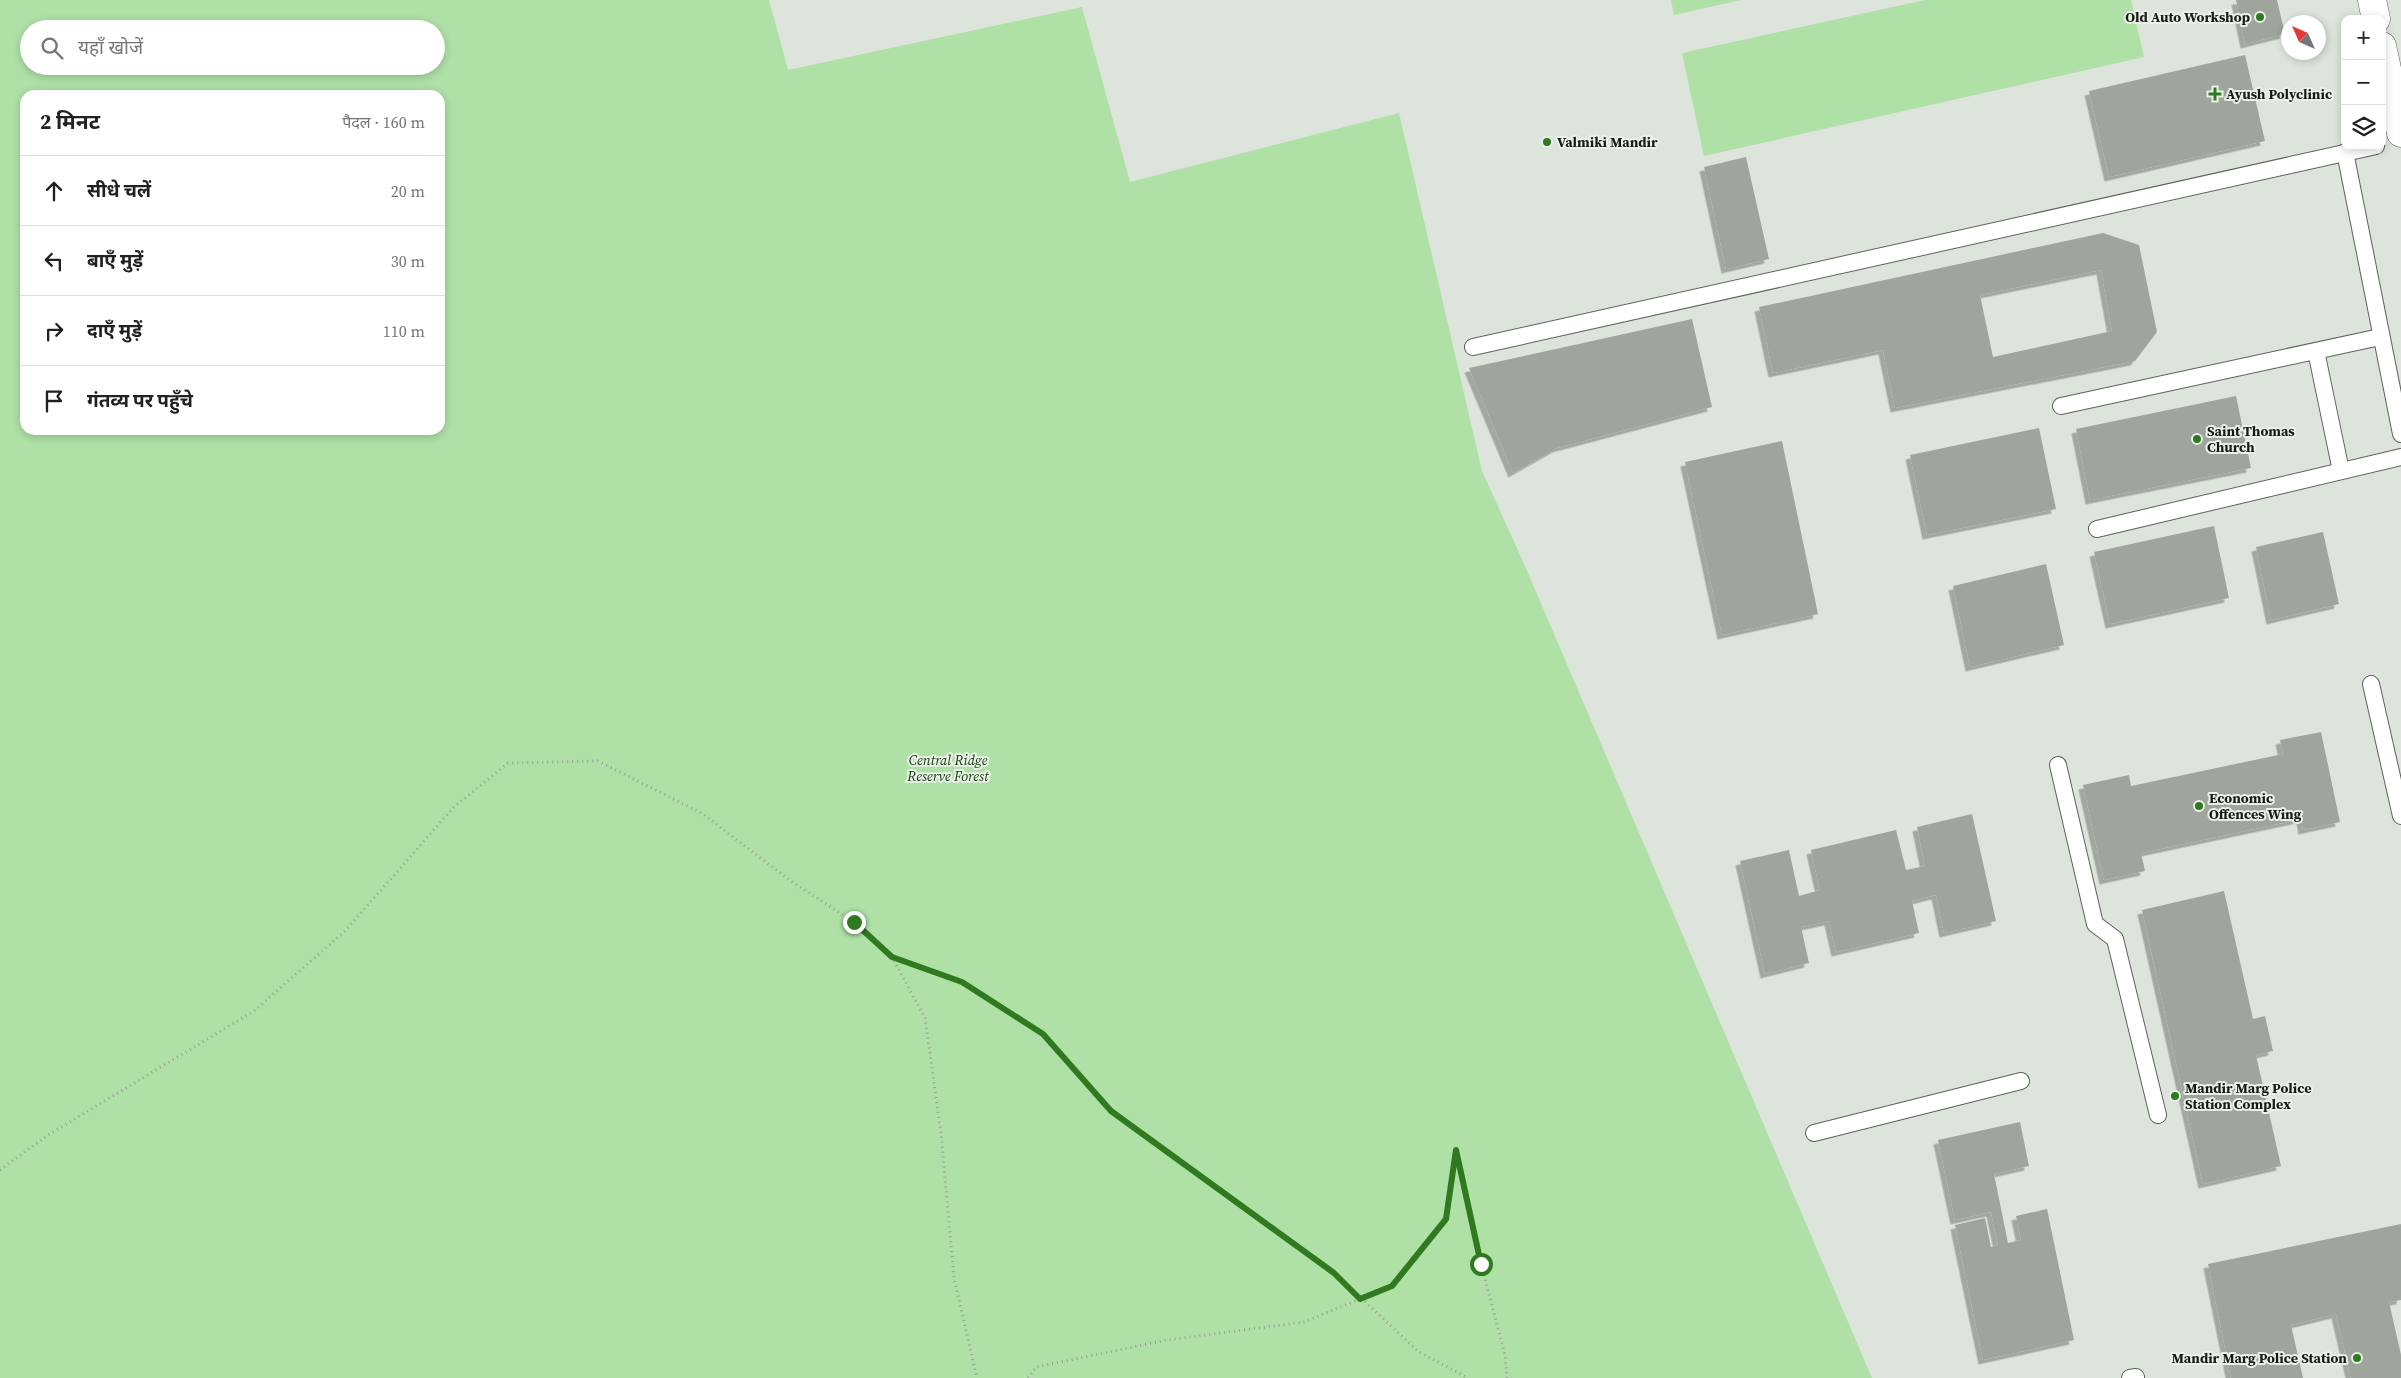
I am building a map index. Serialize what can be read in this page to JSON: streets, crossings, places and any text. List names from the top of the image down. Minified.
{"parks":["Central Ridge Reserve Forest"],"places":{"other":["Old Auto Workshop","Valmiki Mandir","Saint Thomas Church","Economic Offences Wing","Mandir Marg Police Station Complex","Mandir Marg Police Station"],"health":["Ayush Polyclinic"]},"north":"top left","page":{"map_buttons":["+","−"],"search":"यहाँ खोजें","heading":["2 मिनट","पैदल · 160 m"],"list":[["सीधे चलें","20 m"],["बाएँ मुड़ें","30 m"],["दाएँ मुड़ें","110 m"],"गंतव्य पर पहुँचे"]}}
